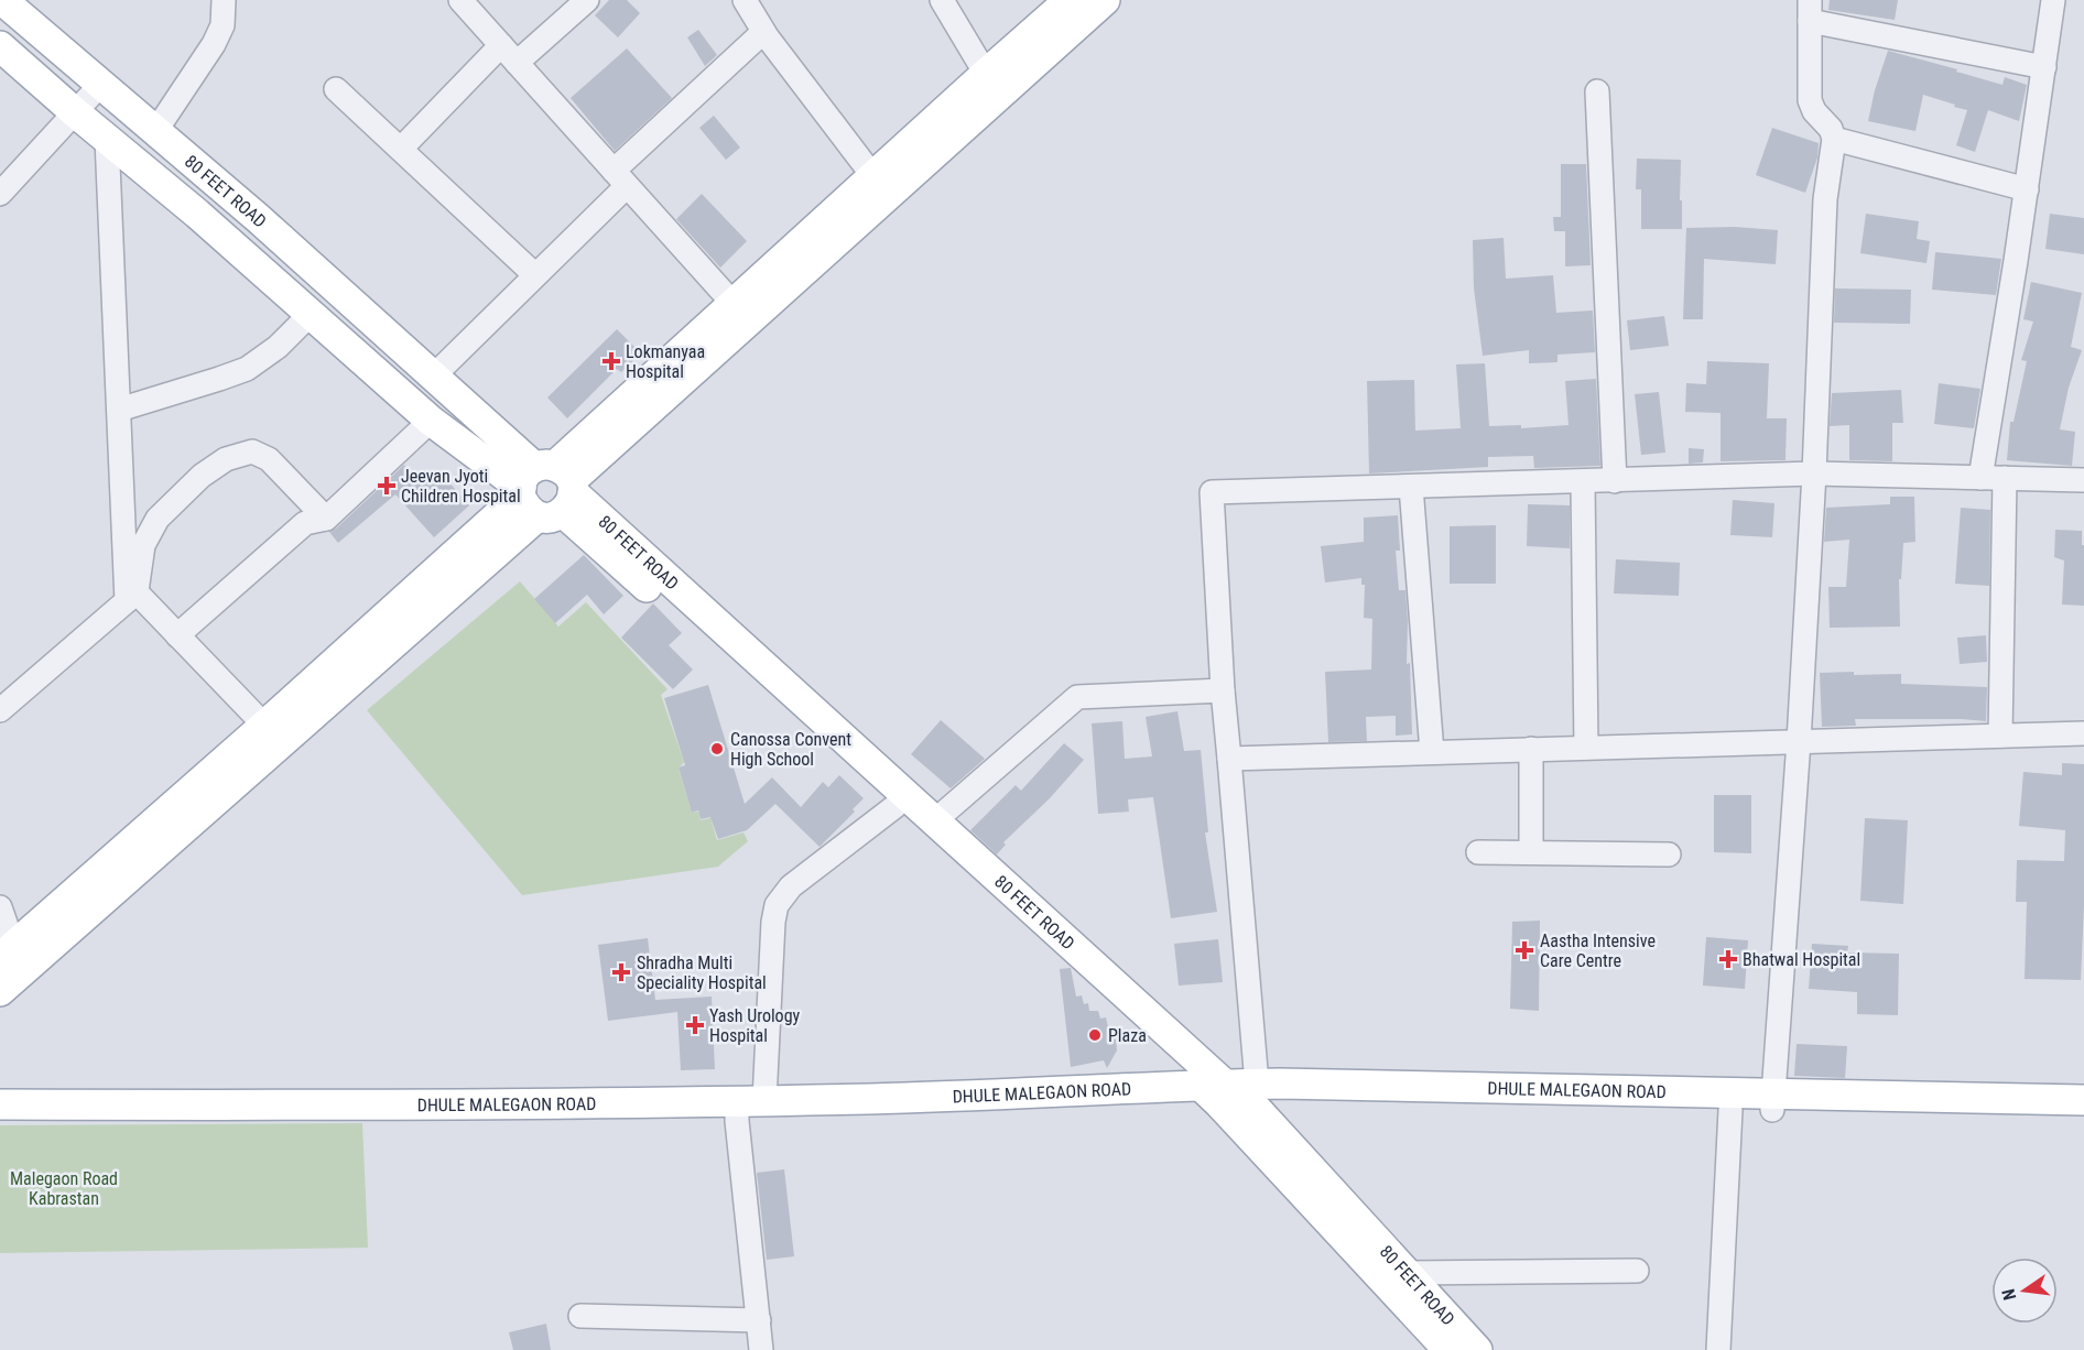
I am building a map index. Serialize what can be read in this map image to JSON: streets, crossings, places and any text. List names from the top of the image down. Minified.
{"streets":{"main road":["80 FEET ROAD","DHULE MALEGAON ROAD"]},"crossings":[["80 FEET ROAD","DHULE MALEGAON ROAD"]],"parks":["Malegaon Road Kabrastan"],"places":{"health":["Lokmanyaa Hospital","Jeevan Jyoti Children Hospital","Aastha Intensive Care Centre","Bhatwal Hospital","Shradha Multi Speciality Hospital","Yash Urology Hospital"],"other":["Canossa Convent High School","Plaza"]},"north":"left"}
